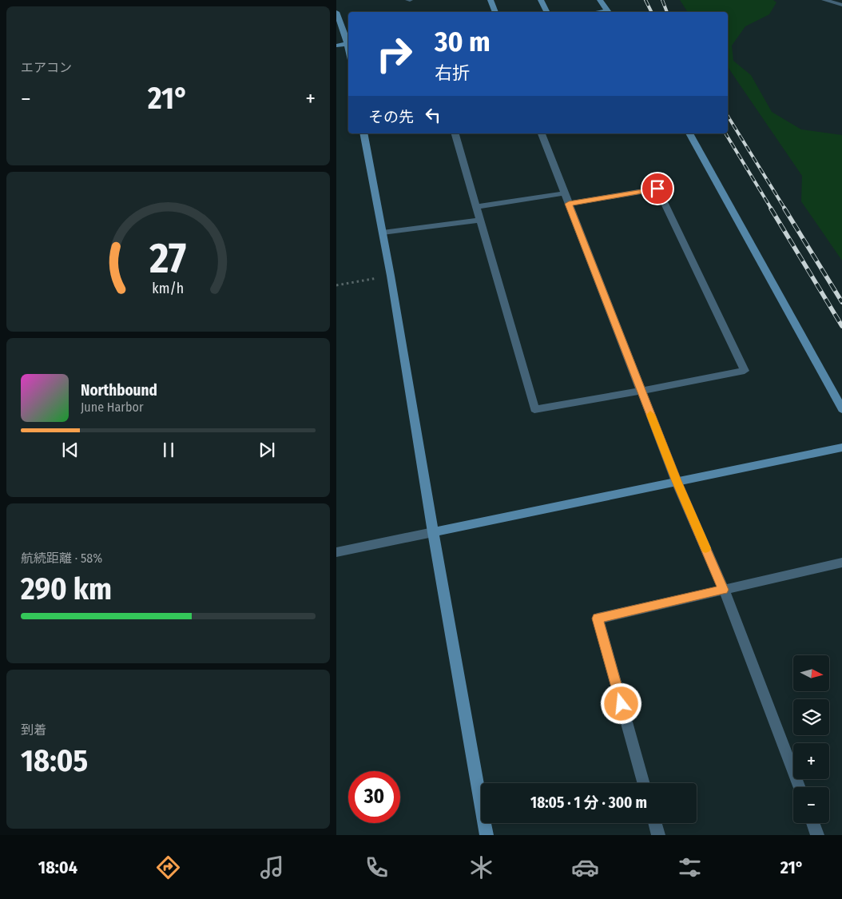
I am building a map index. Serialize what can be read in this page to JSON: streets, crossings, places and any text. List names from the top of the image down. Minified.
{"north":"right","page":{"tile":["エアコン",["航続距離 · 58%","290 km"],["到着","18:05"]],"turn":["30 m","右折"],"heat":["−","21°","+"],"then":"その先","song":["Northbound","June Harbor"],"map_buttons":["+","−"],"limit":"30","trip":"18:05 · 1 分 · 300 m","tabs":["18:04","21°"],"gauge":["27","km/h"]}}
